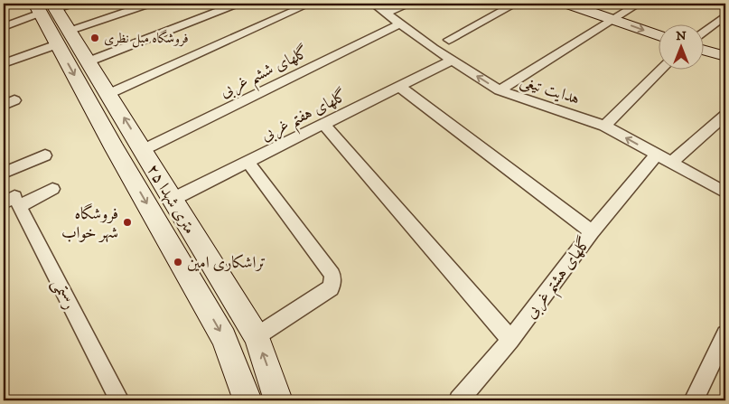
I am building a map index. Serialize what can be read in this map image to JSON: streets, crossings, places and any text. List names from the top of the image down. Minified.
{"streets":{"main road":["۲۵ متری شهدا"],"street":["گلهای ششم غربی","هدایت تیغی","گلهای هفتم غربی","گلهای هشتم غربی","رستمی"]},"crossings":[["گلهای ششم غربی","هدایت تیغی"],["گلهای ششم غربی","۲۵ متری شهدا"],["هدایت تیغی","گلهای هفتم غربی"],["هدایت تیغی","گلهای هشتم غربی"],["گلهای هفتم غربی","۲۵ متری شهدا"]],"places":["فروشگاه مبل نظری","فروشگاه شهر خواب","تراشکاری امین"],"north":"top"}
